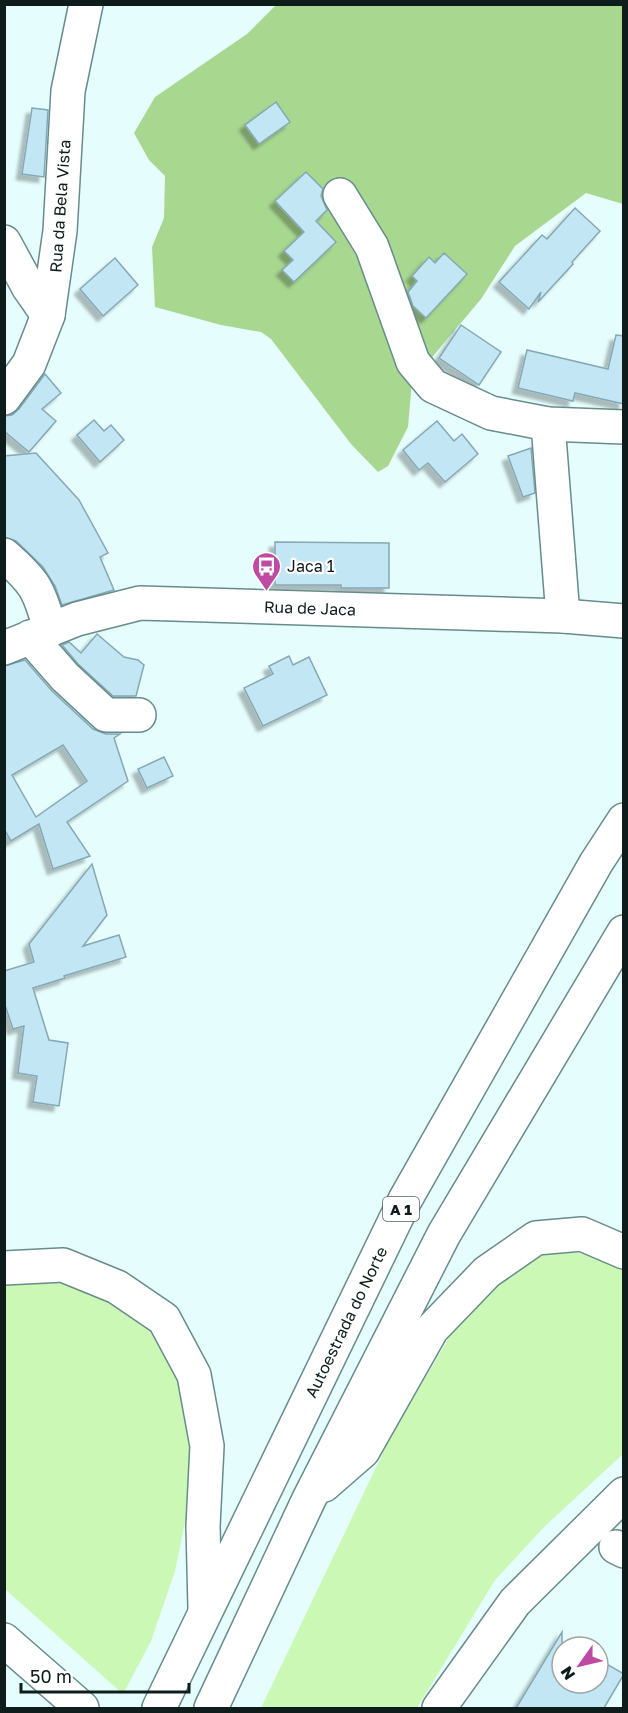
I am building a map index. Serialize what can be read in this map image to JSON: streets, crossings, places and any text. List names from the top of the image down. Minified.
{"streets":{"main road":["Rua da Bela Vista","Rua de Jaca","A 1","Autoestrada do Norte"]},"places":{"bus stop":["Jaca 1"]},"scale_bar":"50 m","north":"bottom left"}
